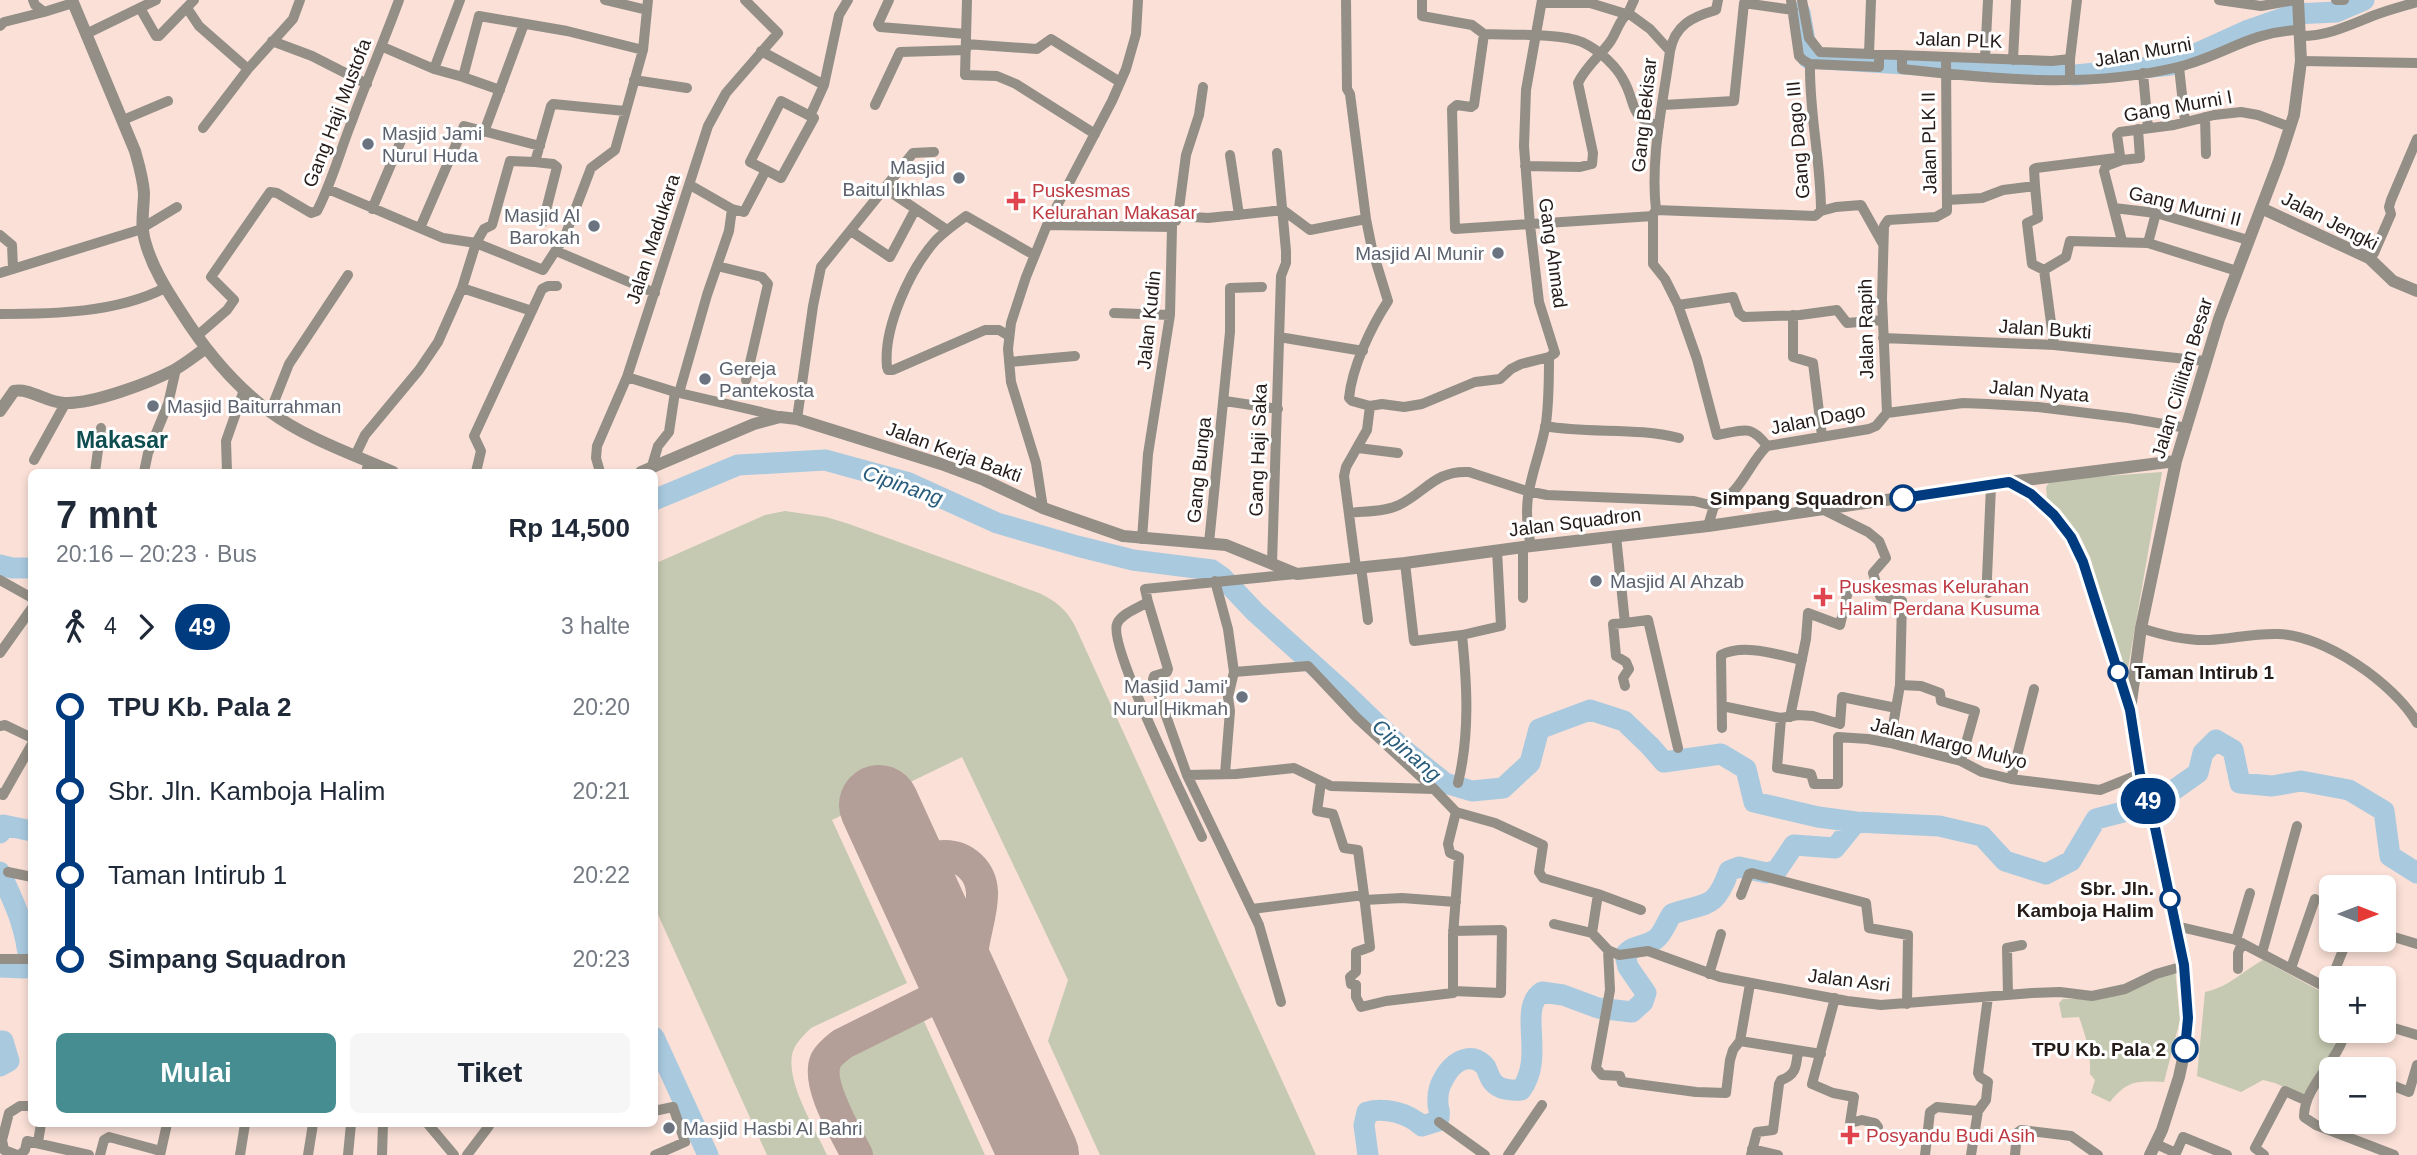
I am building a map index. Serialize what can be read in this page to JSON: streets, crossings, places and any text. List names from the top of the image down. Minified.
{"streets":{"street":["Jalan PLK","Jalan Murni","Gang Murni I","Gang Haji Mustofa","Gang Bekisar","Gang Dago III","Jalan PLK II","Gang Murni II","Jalan Jengki","Jalan Madukara","Gang Ahmad","Jalan Kudin","Jalan Rapih","Jalan Bukti","Jalan Cililitan Besar","Jalan Nyata","Jalan Dago","Gang Haji Saka","Jalan Kerja Bakti","Gang Bunga","Jalan Squadron","Jalan Margo Mulyo","Jalan Asri"]},"crossings":[["Jalan PLK","Jalan Murni"],["Jalan PLK","Gang Dago III"],["Jalan PLK","Jalan PLK II"],["Jalan Murni","Jalan Cililitan Besar"],["Gang Murni I","Jalan Cililitan Besar"],["Gang Bekisar","Jalan Dago"],["Gang Dago III","Jalan PLK II"],["Gang Dago III","Jalan Rapih"],["Jalan PLK II","Jalan Rapih"],["Gang Murni II","Jalan Cililitan Besar"],["Jalan Jengki","Jalan Cililitan Besar"],["Gang Ahmad","Jalan Squadron"],["Jalan Kudin","Jalan Kerja Bakti"],["Jalan Rapih","Jalan Bukti"],["Jalan Rapih","Jalan Nyata"],["Jalan Rapih","Jalan Dago"],["Jalan Bukti","Jalan Cililitan Besar"],["Jalan Cililitan Besar","Jalan Nyata"],["Jalan Cililitan Besar","Jalan Squadron"],["Jalan Cililitan Besar","Jalan Margo Mulyo"],["Jalan Cililitan Besar","Jalan Asri"],["Jalan Nyata","Jalan Dago"],["Gang Haji Saka","Jalan Kerja Bakti"],["Jalan Kerja Bakti","Gang Bunga"],["Jalan Kerja Bakti","Jalan Squadron"]],"districts":["Makasar"],"water":["Cipinang"],"places":{"other":["Masjid Jami Nurul Huda","Masjid Baitul Ikhlas","Masjid Al Barokah","Masjid Al Munir","Gereja Pantekosta","Masjid Baiturrahman","Simpang Squadron","Masjid Al Ahzab","Taman Intirub 1","Masjid Jami' Nurul Hikmah","Sbr. Jln. Kamboja Halim","TPU Kb. Pala 2","Masjid Hasbi Al Bahri"],"health":["Puskesmas Kelurahan Makasar","Puskesmas Kelurahan Halim Perdana Kusuma","Posyandu Budi Asih"]},"lines":["bus line 49"],"north":"right","page":{"on_map":"49","heading":["7 mnt","20:16 – 20:23 · Bus","Rp 14,500"],"legs":["4","49","3 halte"],"list":[{"name":"TPU Kb. Pala 2","value":"20:20"},{"name":"Sbr. Jln. Kamboja Halim","value":"20:21"},{"name":"Taman Intirub 1","value":"20:22"},{"name":"Simpang Squadron","value":"20:23"}],"map_buttons":["+","−"],"buttons":["Mulai","Tiket"]}}
